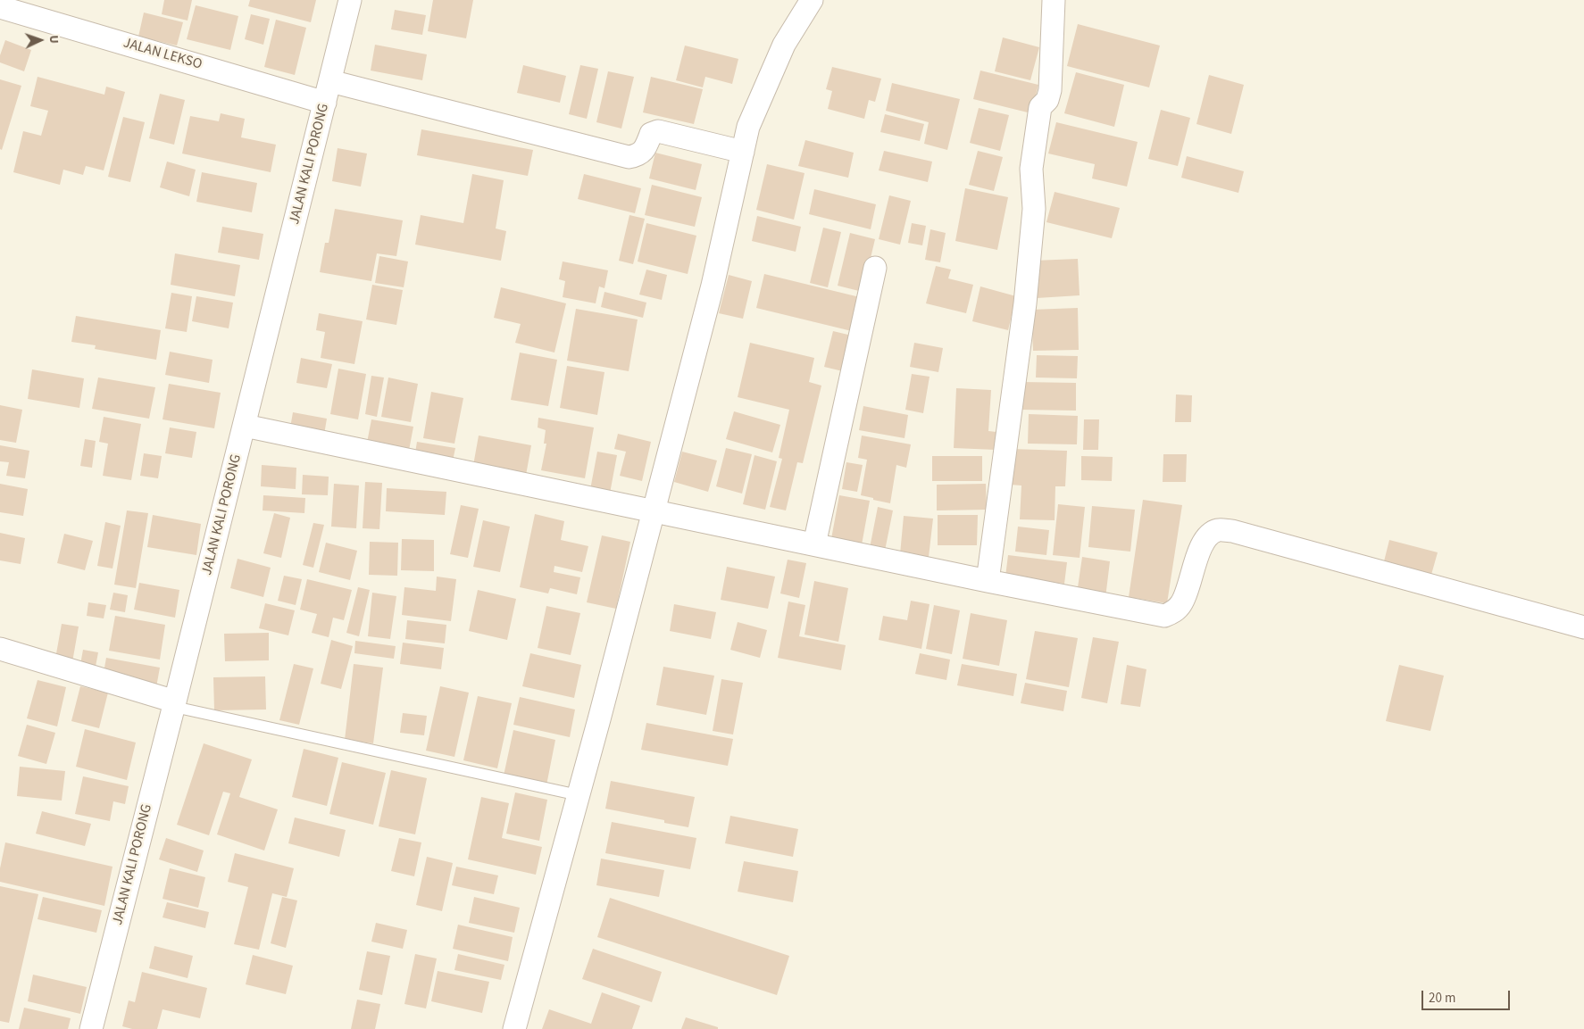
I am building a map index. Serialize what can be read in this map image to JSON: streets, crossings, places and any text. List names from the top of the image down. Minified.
{"streets":{"street":["JALAN LEKSO","JALAN KALI PORONG"]},"crossings":[["JALAN LEKSO","JALAN KALI PORONG"]],"scale_bar":"20 m","north":"right"}
